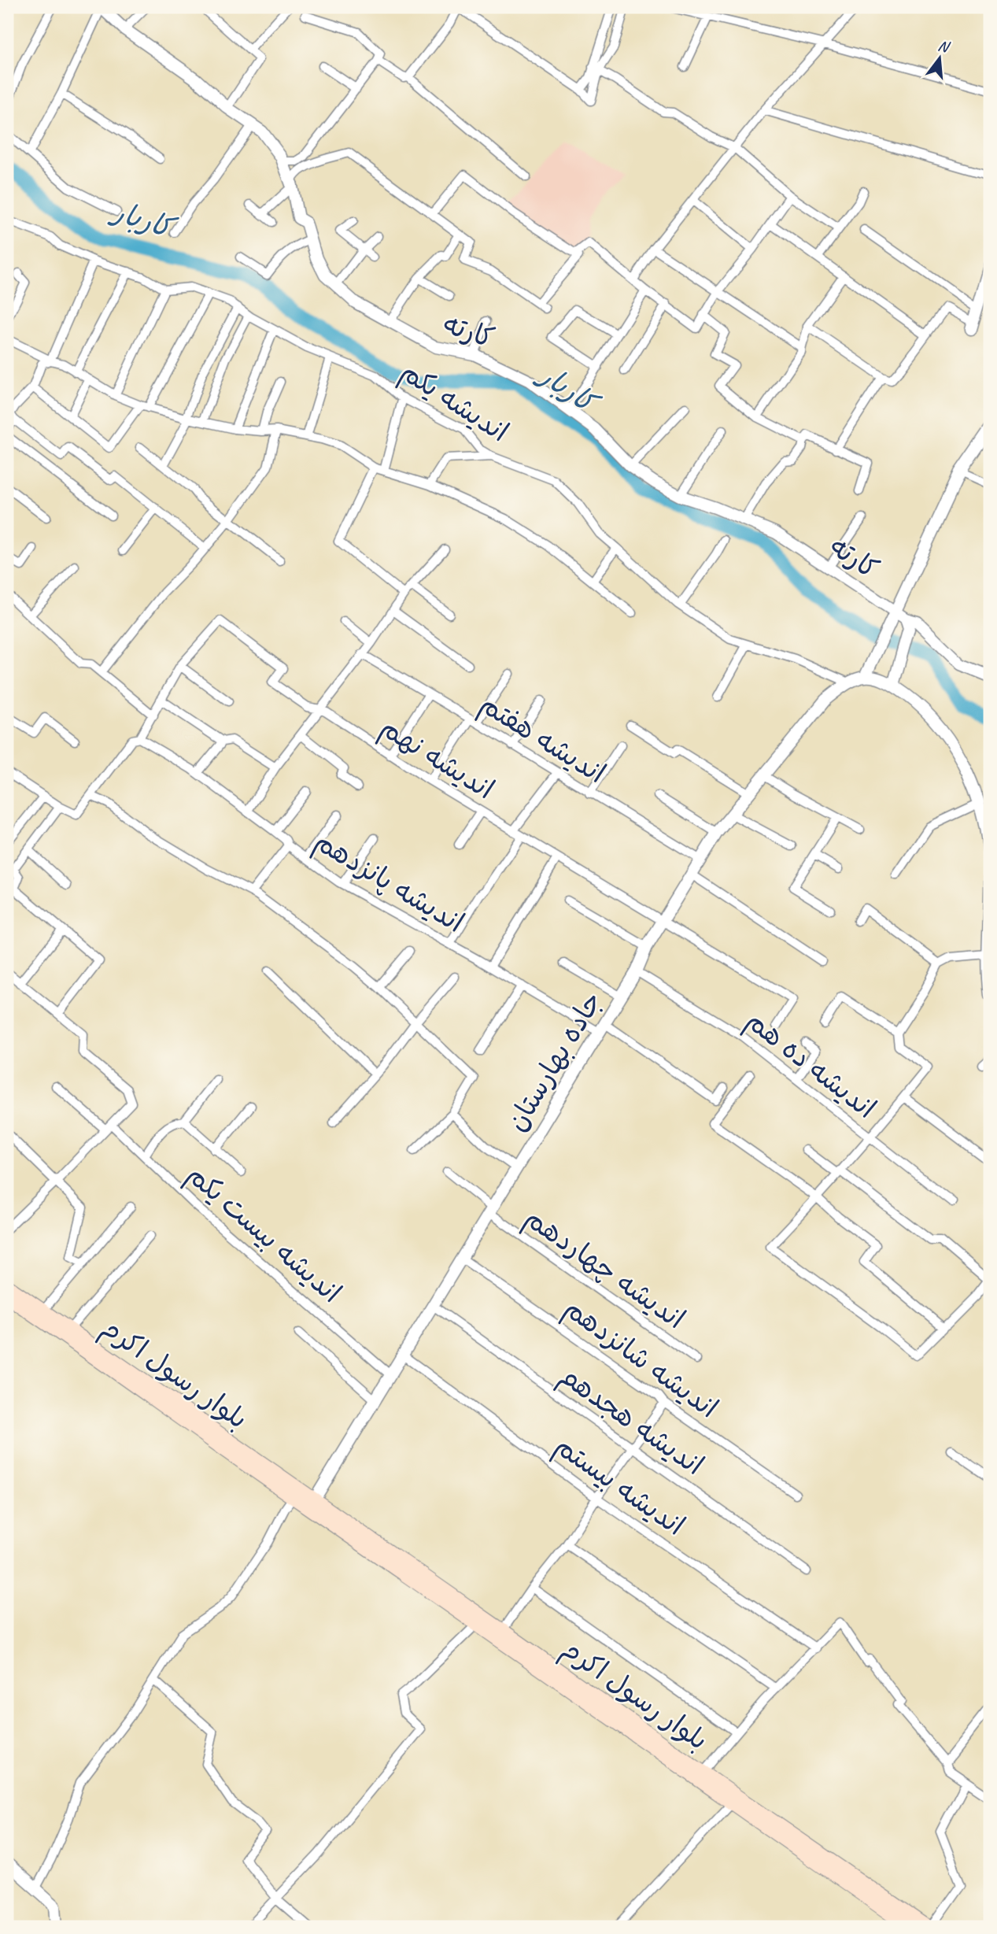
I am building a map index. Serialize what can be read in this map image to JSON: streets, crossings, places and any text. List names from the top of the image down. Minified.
{"streets":{"main road":["بلوار رسول اکرم"],"street":["کارته","اندیشه یکم","اندیشه هفتم","اندیشه نهم","اندیشه پانزدهم","جاده بهارستان","اندیشه ده هم","اندیشه بیست یکم","اندیشه چهاردهم","اندیشه شانزدهم","اندیشه هجدهم","اندیشه بیستم"]},"crossings":[["اندیشه یکم","جاده بهارستان"],["اندیشه هفتم","جاده بهارستان"],["اندیشه نهم","جاده بهارستان"],["اندیشه پانزدهم","جاده بهارستان"],["جاده بهارستان","اندیشه ده هم"],["جاده بهارستان","اندیشه بیست یکم"],["جاده بهارستان","اندیشه چهاردهم"],["جاده بهارستان","اندیشه شانزدهم"],["جاده بهارستان","بلوار رسول اکرم"],["جاده بهارستان","اندیشه هجدهم"],["جاده بهارستان","اندیشه بیستم"]],"water":["کاربار"],"north":"top"}
